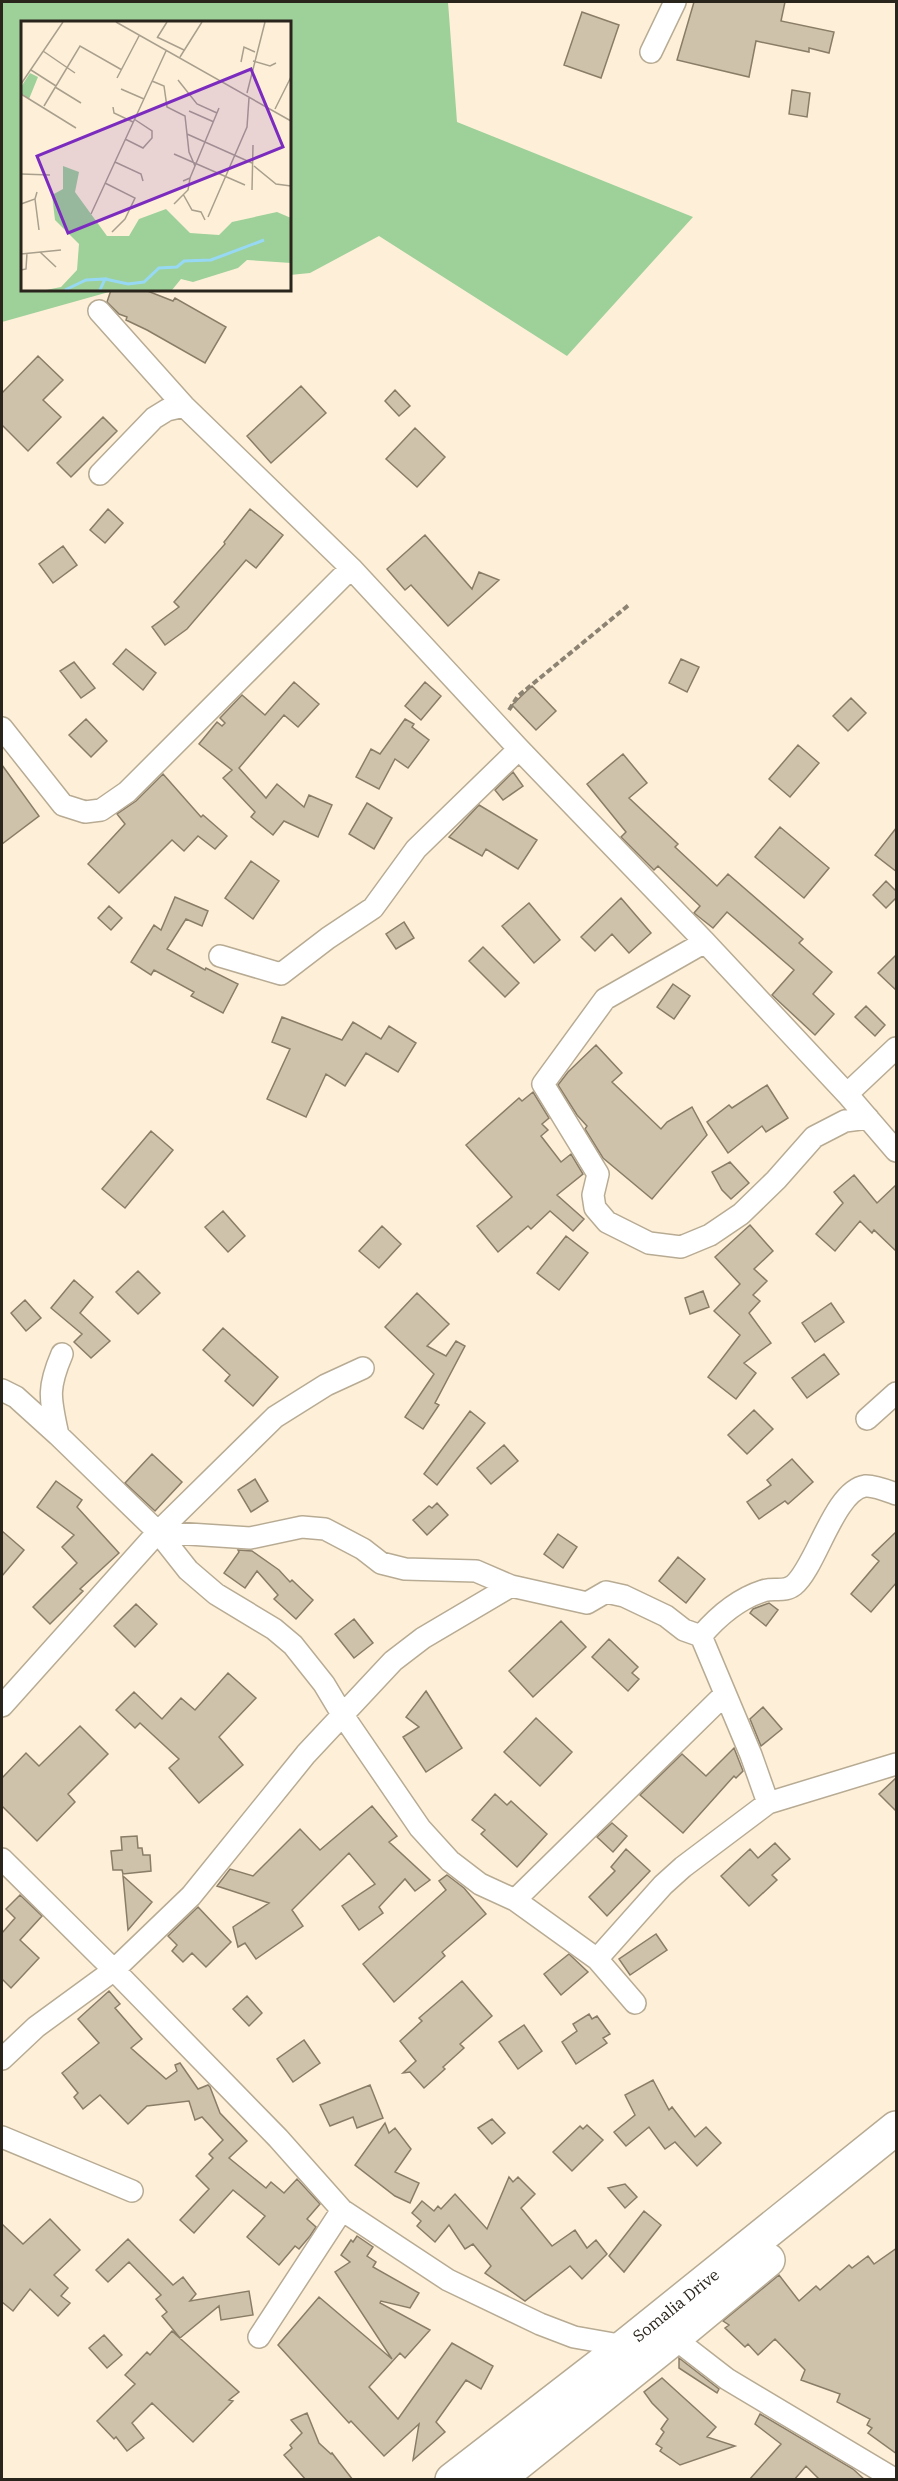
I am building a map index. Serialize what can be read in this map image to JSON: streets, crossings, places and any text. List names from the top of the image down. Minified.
{"streets":{"main road":["Somalia Drive"]}}
